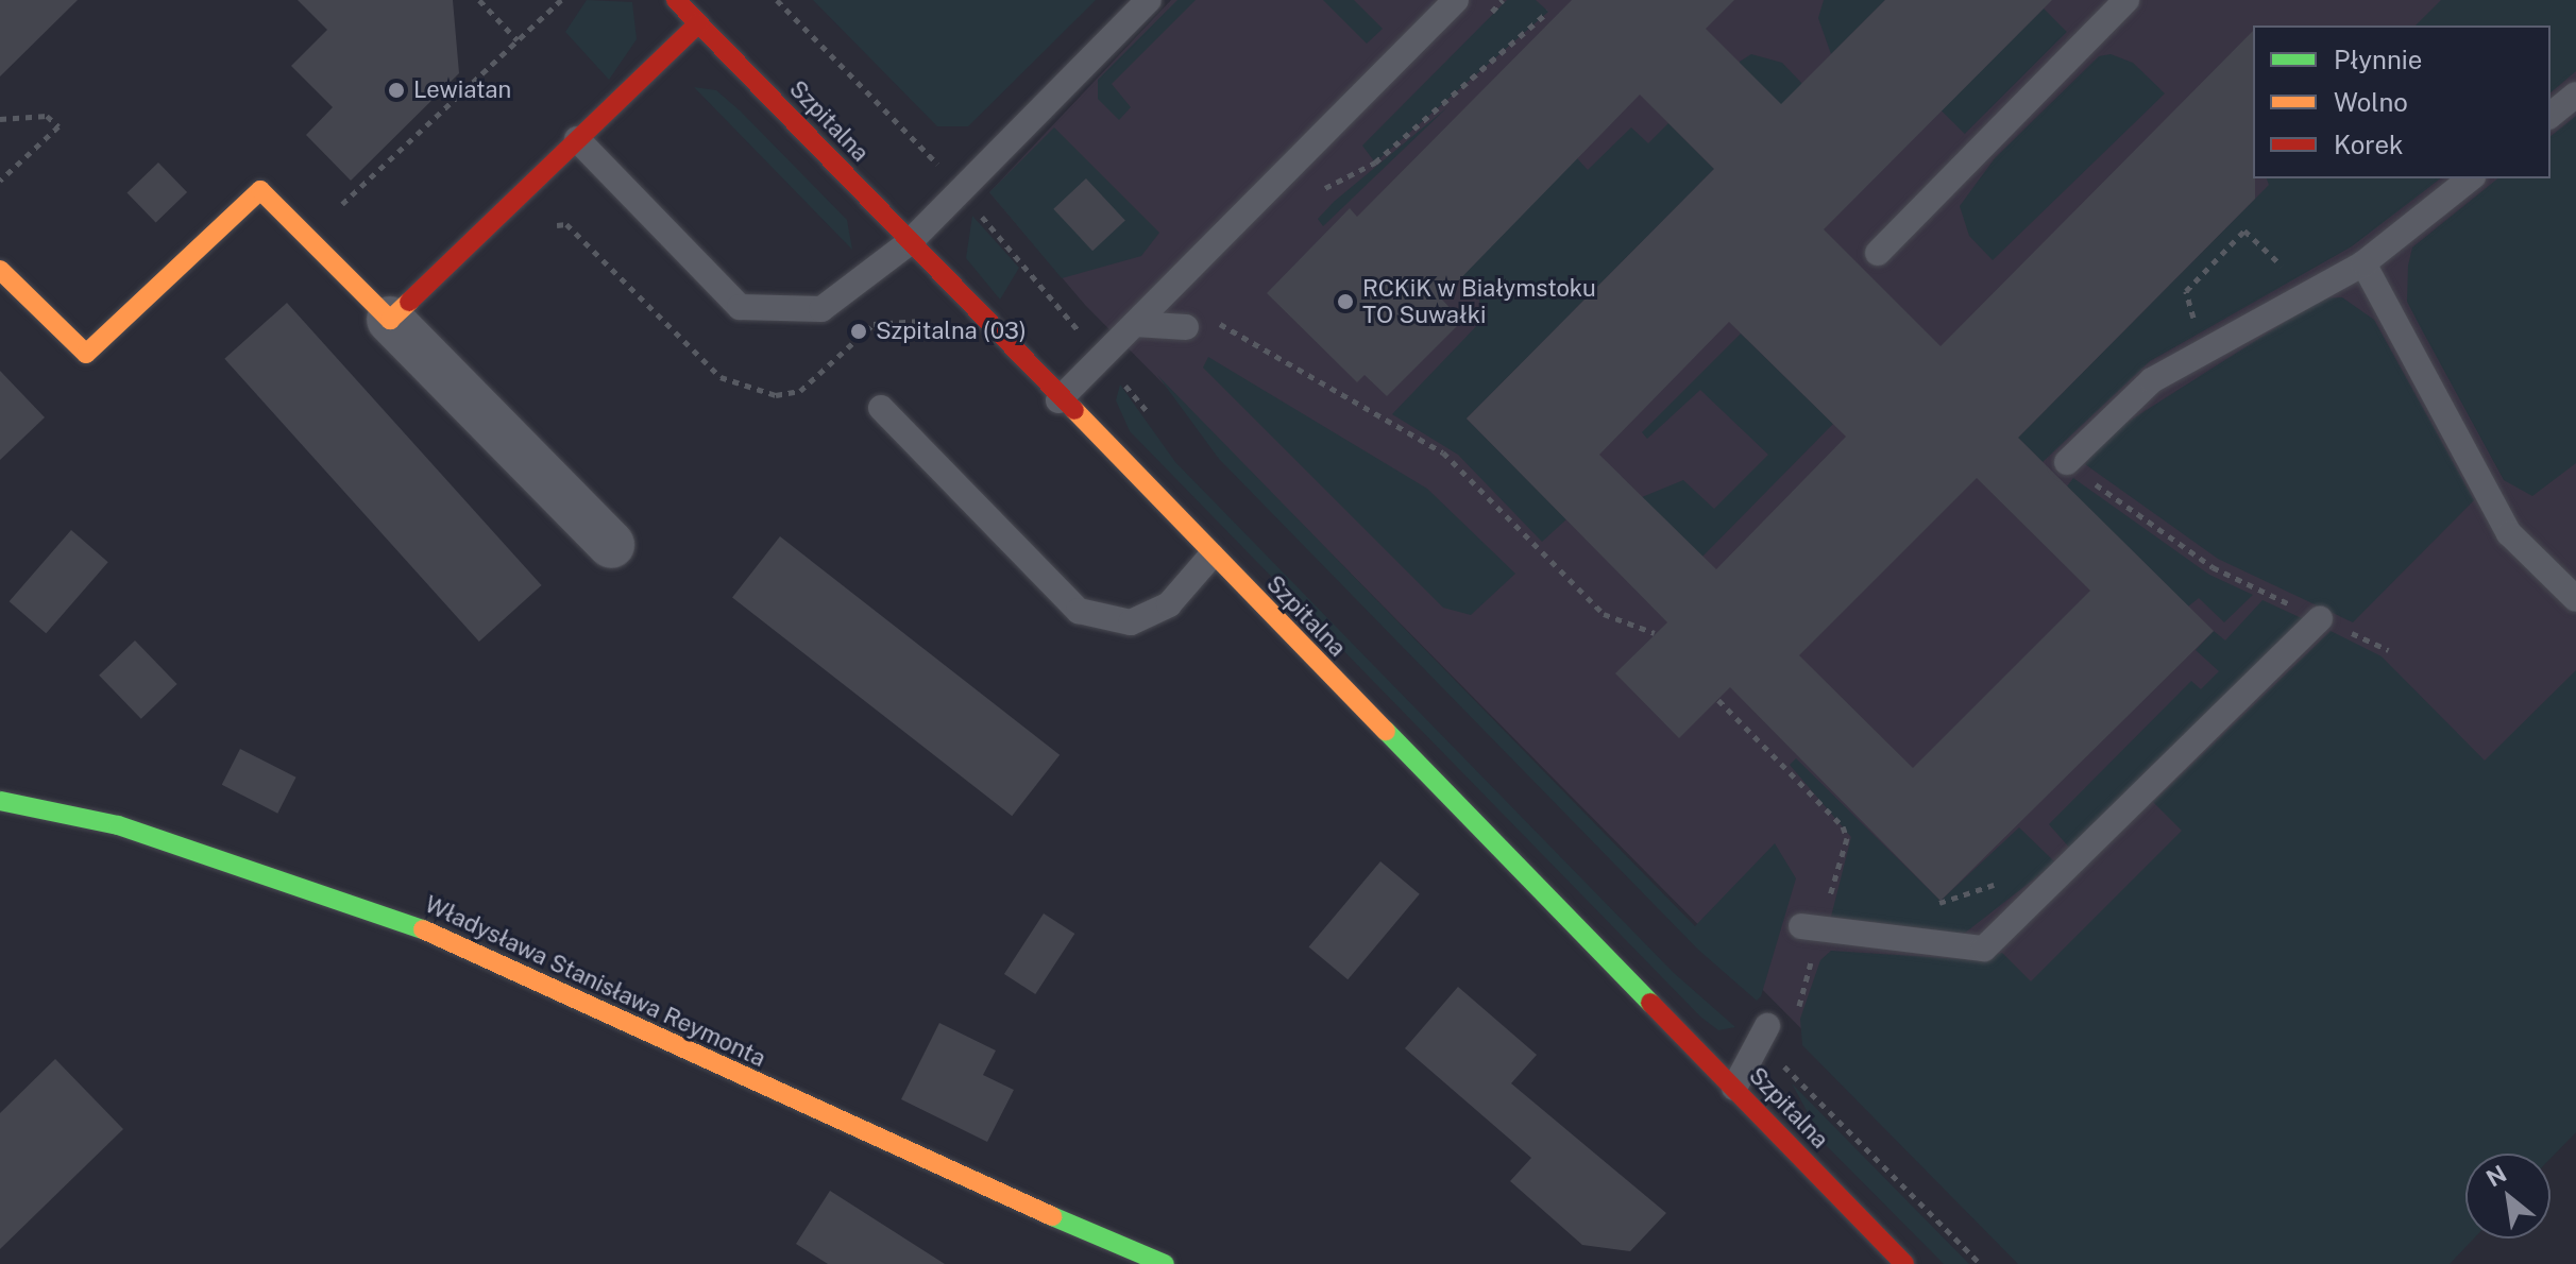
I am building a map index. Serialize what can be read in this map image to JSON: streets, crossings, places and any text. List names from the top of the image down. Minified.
{"streets":{"street":["Szpitalna","Władysława Stanisława Reymonta"]},"places":["Lewiatan","RCKiK w Białymstoku TO Suwałki","Szpitalna (03)"],"legend":["Płynnie","Wolno","Korek"],"north":"top left"}
